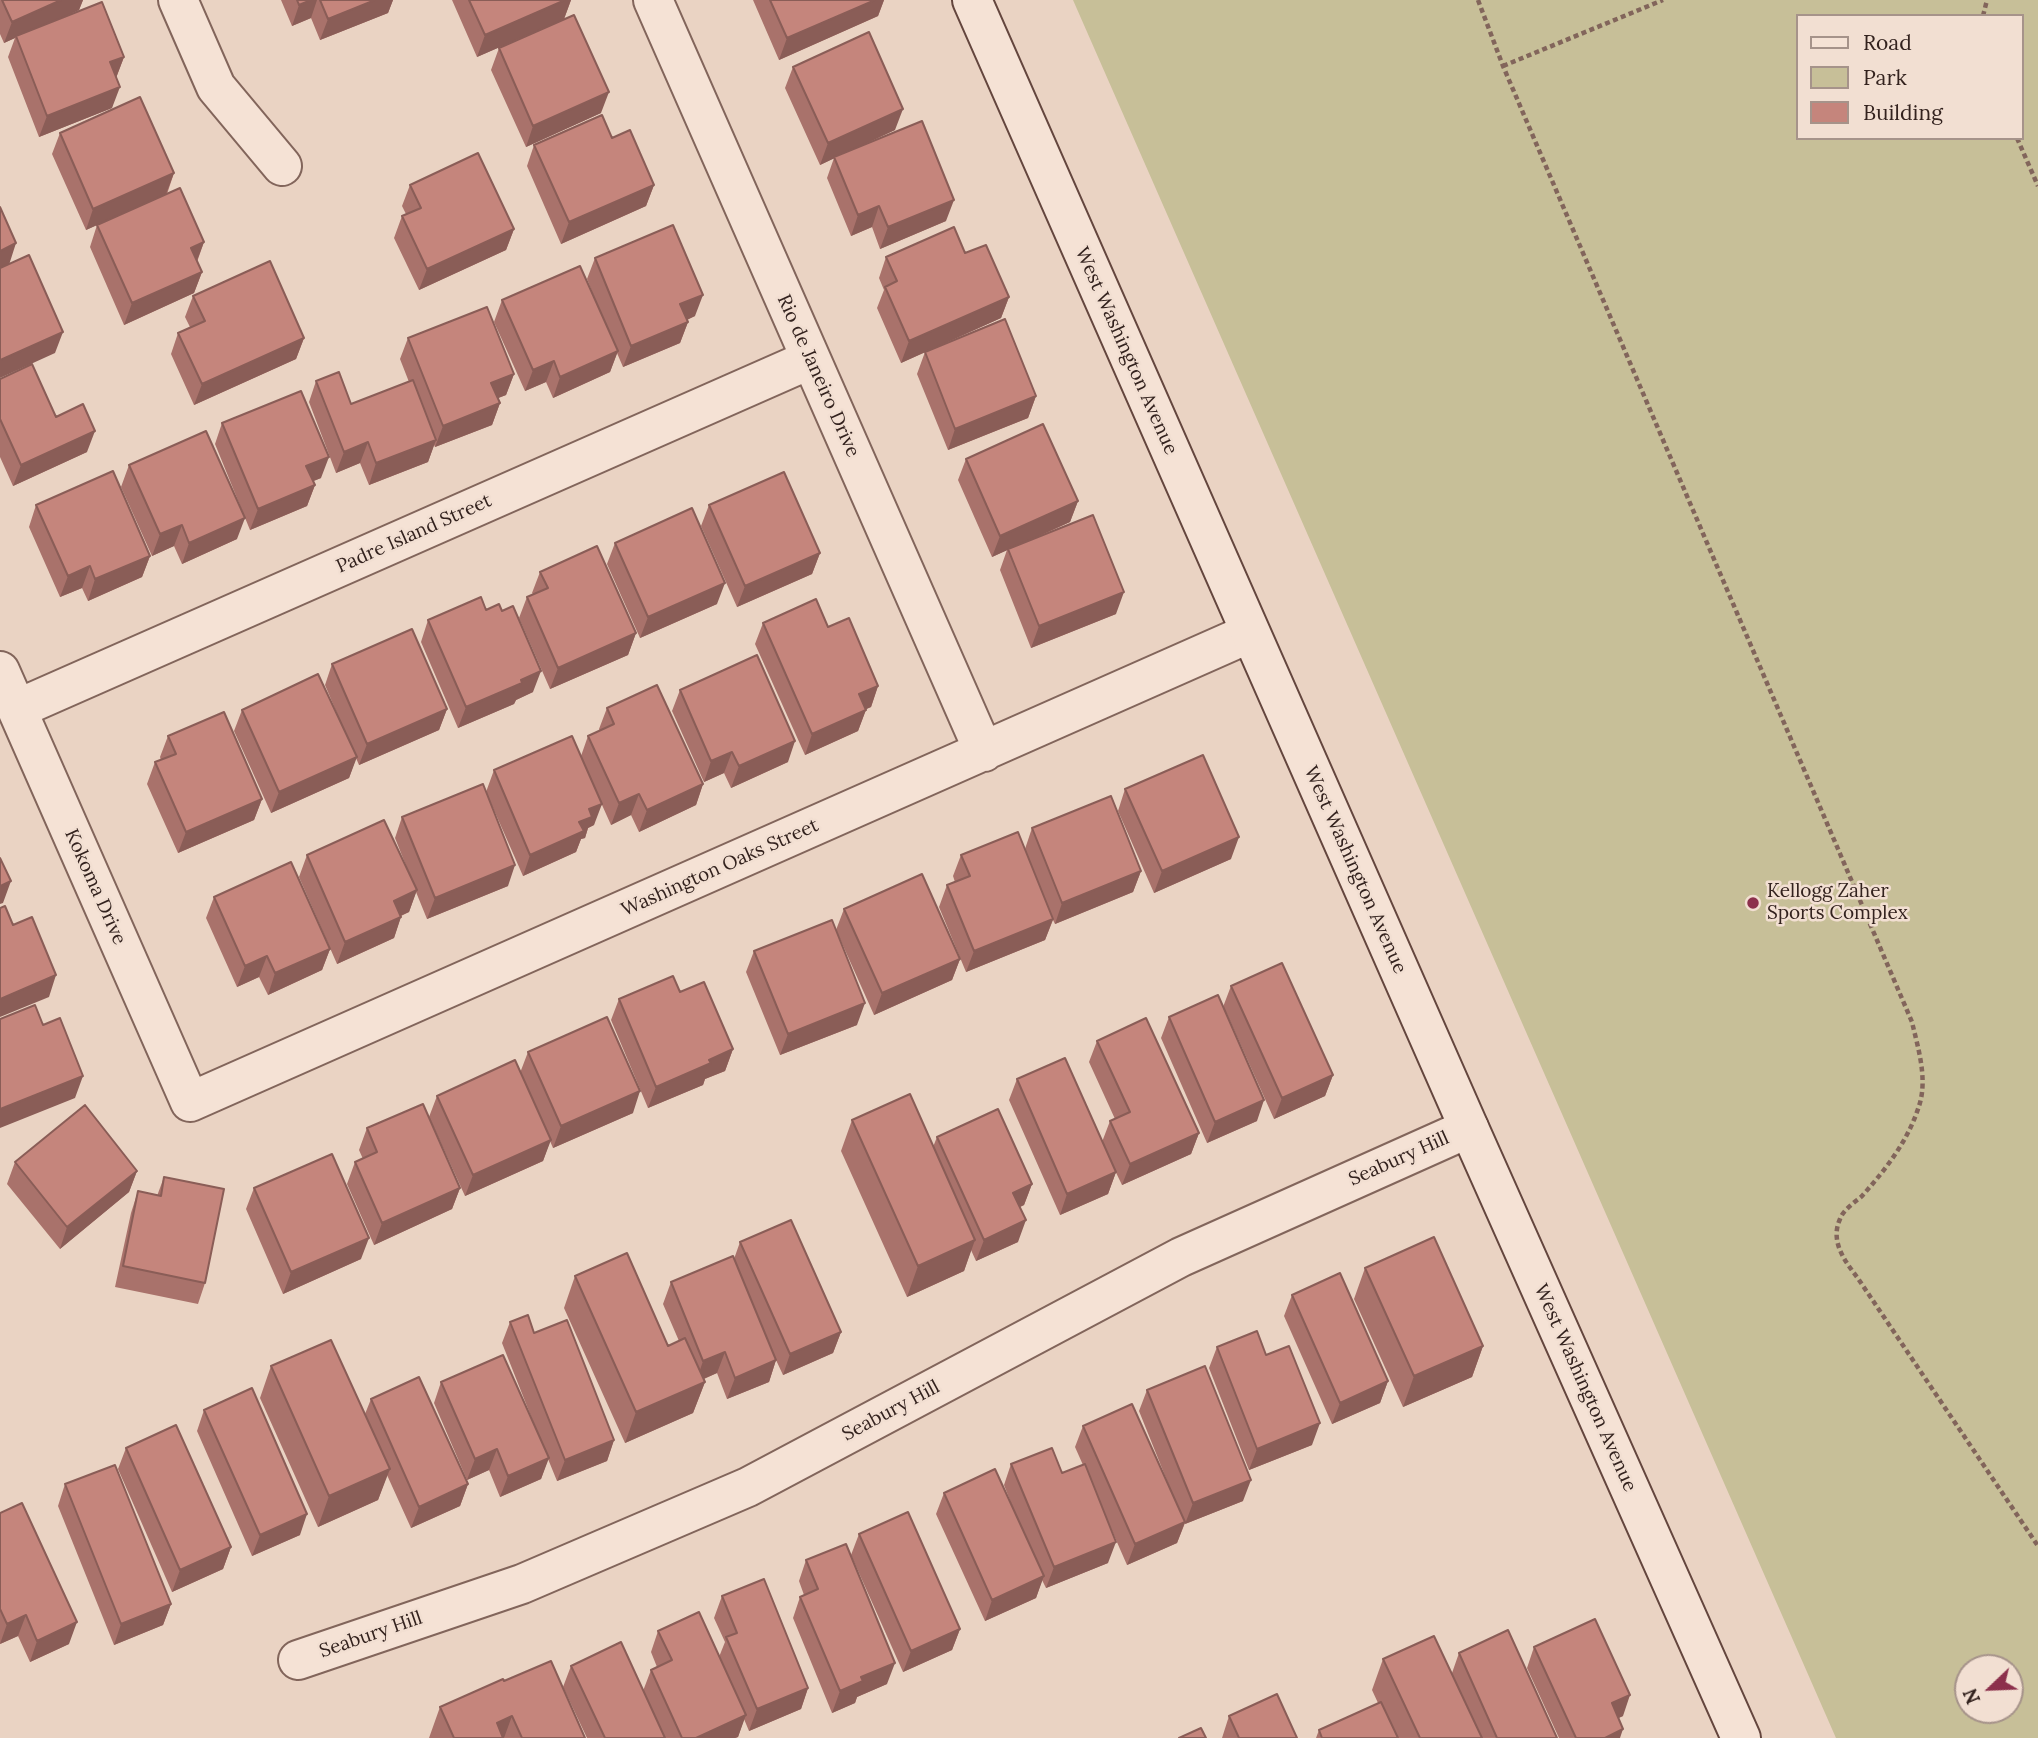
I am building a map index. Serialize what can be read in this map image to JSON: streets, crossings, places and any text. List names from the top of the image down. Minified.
{"streets":{"street":["West Washington Avenue","Rio de Janeiro Drive","Padre Island Street","Washington Oaks Street","Kokoma Drive","Seabury Hill"]},"crossings":[["West Washington Avenue","Washington Oaks Street"],["West Washington Avenue","Seabury Hill"],["Rio de Janeiro Drive","Padre Island Street"],["Rio de Janeiro Drive","Washington Oaks Street"],["Padre Island Street","Kokoma Drive"],["Washington Oaks Street","Kokoma Drive"]],"places":["Kellogg Zaher Sports Complex"],"legend":["Road","Park","Building"],"north":"bottom left"}
